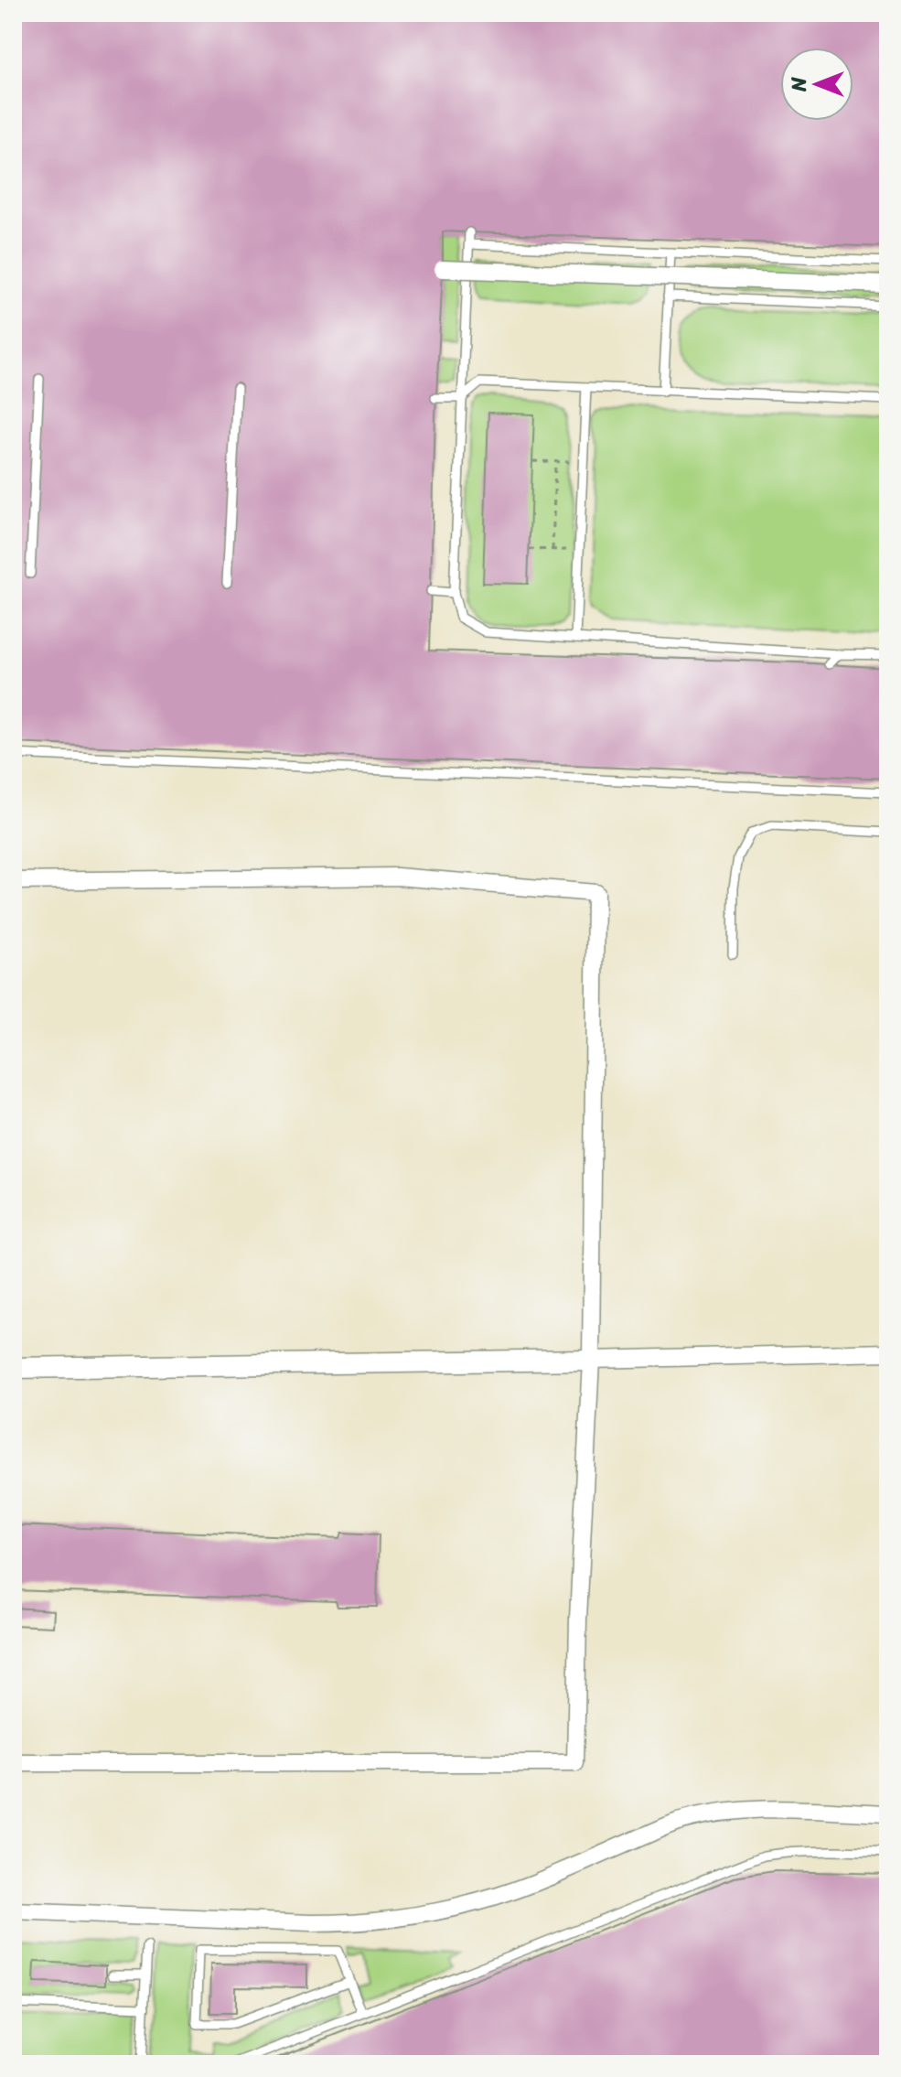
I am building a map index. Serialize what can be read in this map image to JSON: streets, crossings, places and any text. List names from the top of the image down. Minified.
{"north":"left"}
